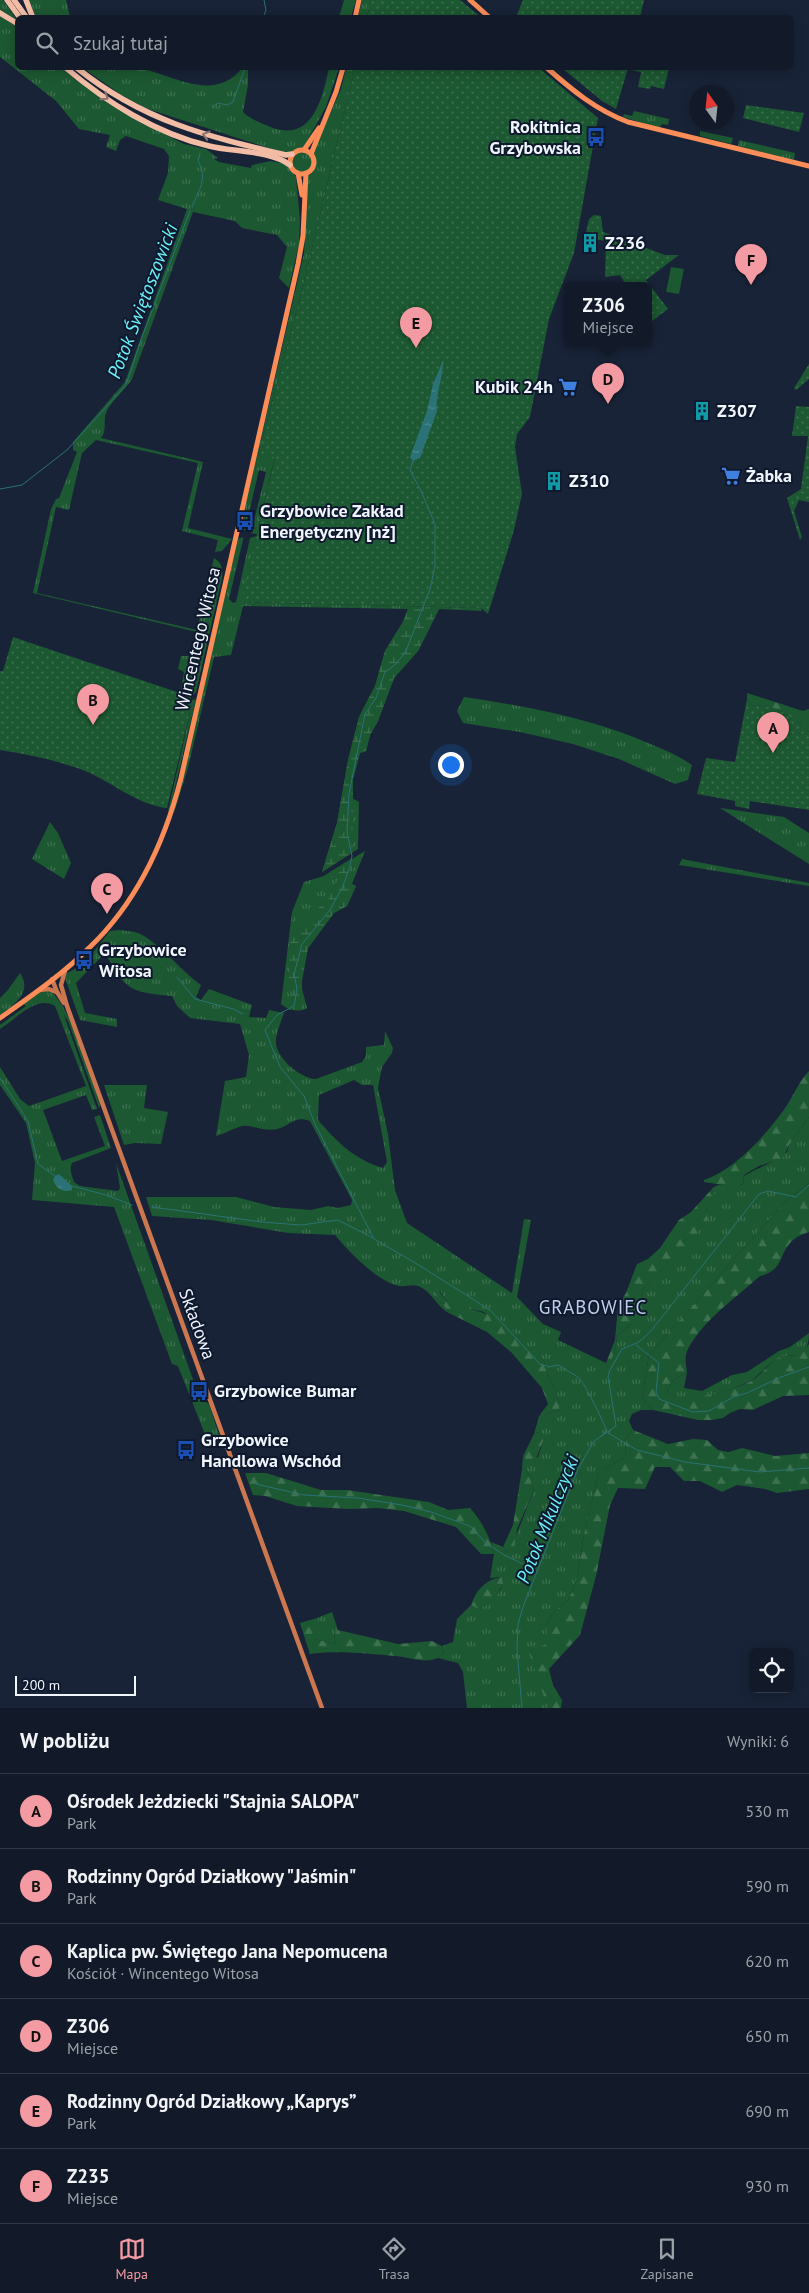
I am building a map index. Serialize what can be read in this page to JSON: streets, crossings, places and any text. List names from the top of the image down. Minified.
{"streets":{"main road":["Wincentego Witosa","Składowa"]},"crossings":[["Wincentego Witosa","Składowa"]],"districts":["GRABOWIEC"],"water":["Potok Świętoszowicki","Potok Mikulczycki"],"places":{"bus stop":["Rokitnica Grzybowska","Grzybowice Zakład Energetyczny [nż]","Grzybowice Witosa","Grzybowice Bumar","Grzybowice Handlowa Wschód"],"building":["Z236","Z307","Z310"],"supermarket":["Kubik 24h","Żabka"]},"scale_bar":"200 m","north":"top","page":{"search":"Szukaj tutaj","pins":["F","E","D","B","A","C"],"popup":["Z306","Miejsce"],"scale":"200 m","heading":["W pobliżu","Wyniki: 6"],"list":[{"mark":"A","name":"Ośrodek Jeżdziecki \"Stajnia SALOPA\"","note":"Park","value":"530 m"},{"mark":"B","name":"Rodzinny Ogród Działkowy \"Jaśmin\"","note":"Park","value":"590 m"},{"mark":"C","name":"Kaplica pw. Świętego Jana Nepomucena","note":"Kościół · Wincentego Witosa","value":"620 m"},{"mark":"D","name":"Z306","note":"Miejsce","value":"650 m"},{"mark":"E","name":"Rodzinny Ogród Działkowy „Kaprys”","note":"Park","value":"690 m"},{"mark":"F","name":"Z235","note":"Miejsce","value":"930 m"}],"nav":["Mapa","Trasa","Zapisane"]}}
